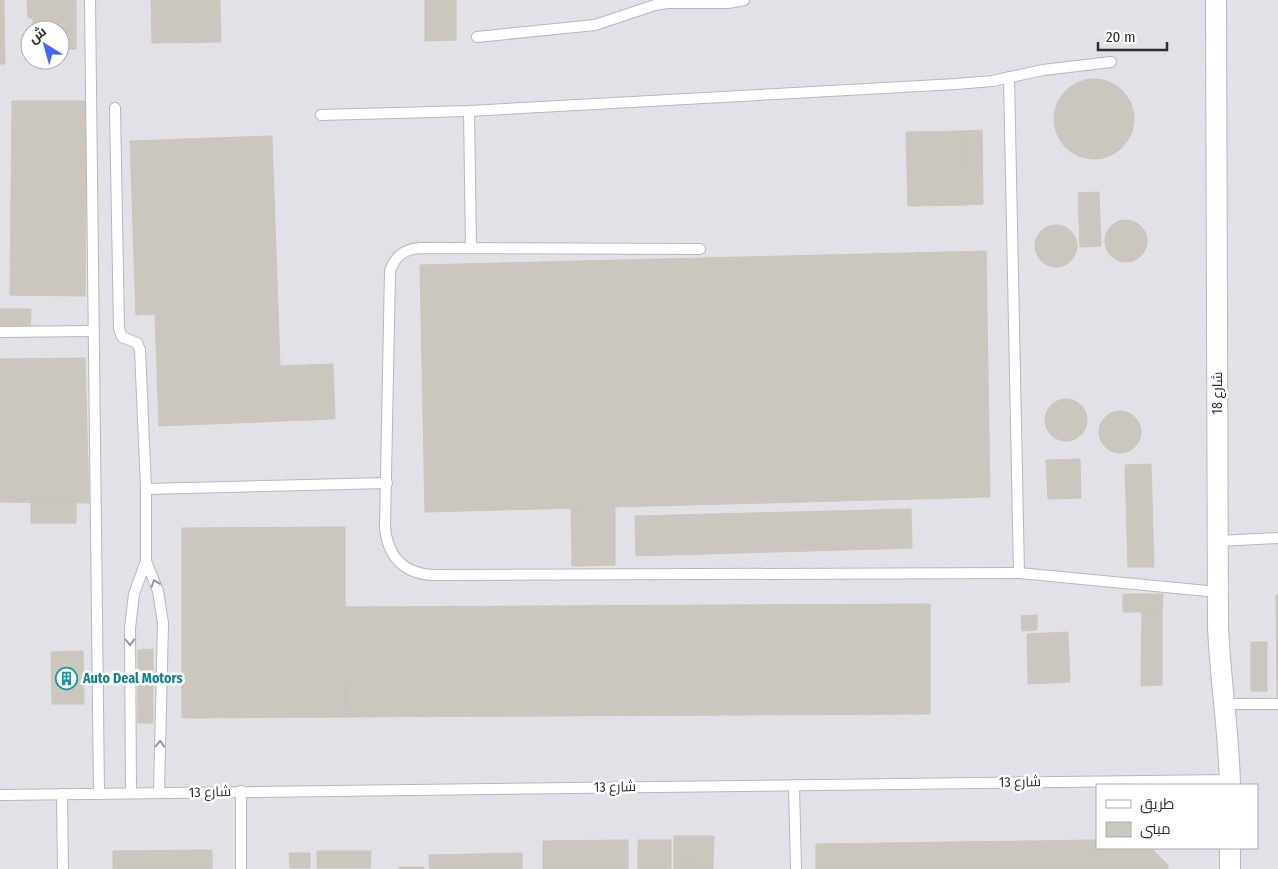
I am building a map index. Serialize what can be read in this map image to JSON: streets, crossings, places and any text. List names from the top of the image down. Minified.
{"streets":{"street":["شارع 18"],"lane":["شارع 13"]},"crossings":[["شارع 18","شارع 13"]],"places":{"building":["Auto Deal Motors"]},"legend":["طريق","مبنى"],"scale_bar":"20 m","north":"top left"}
